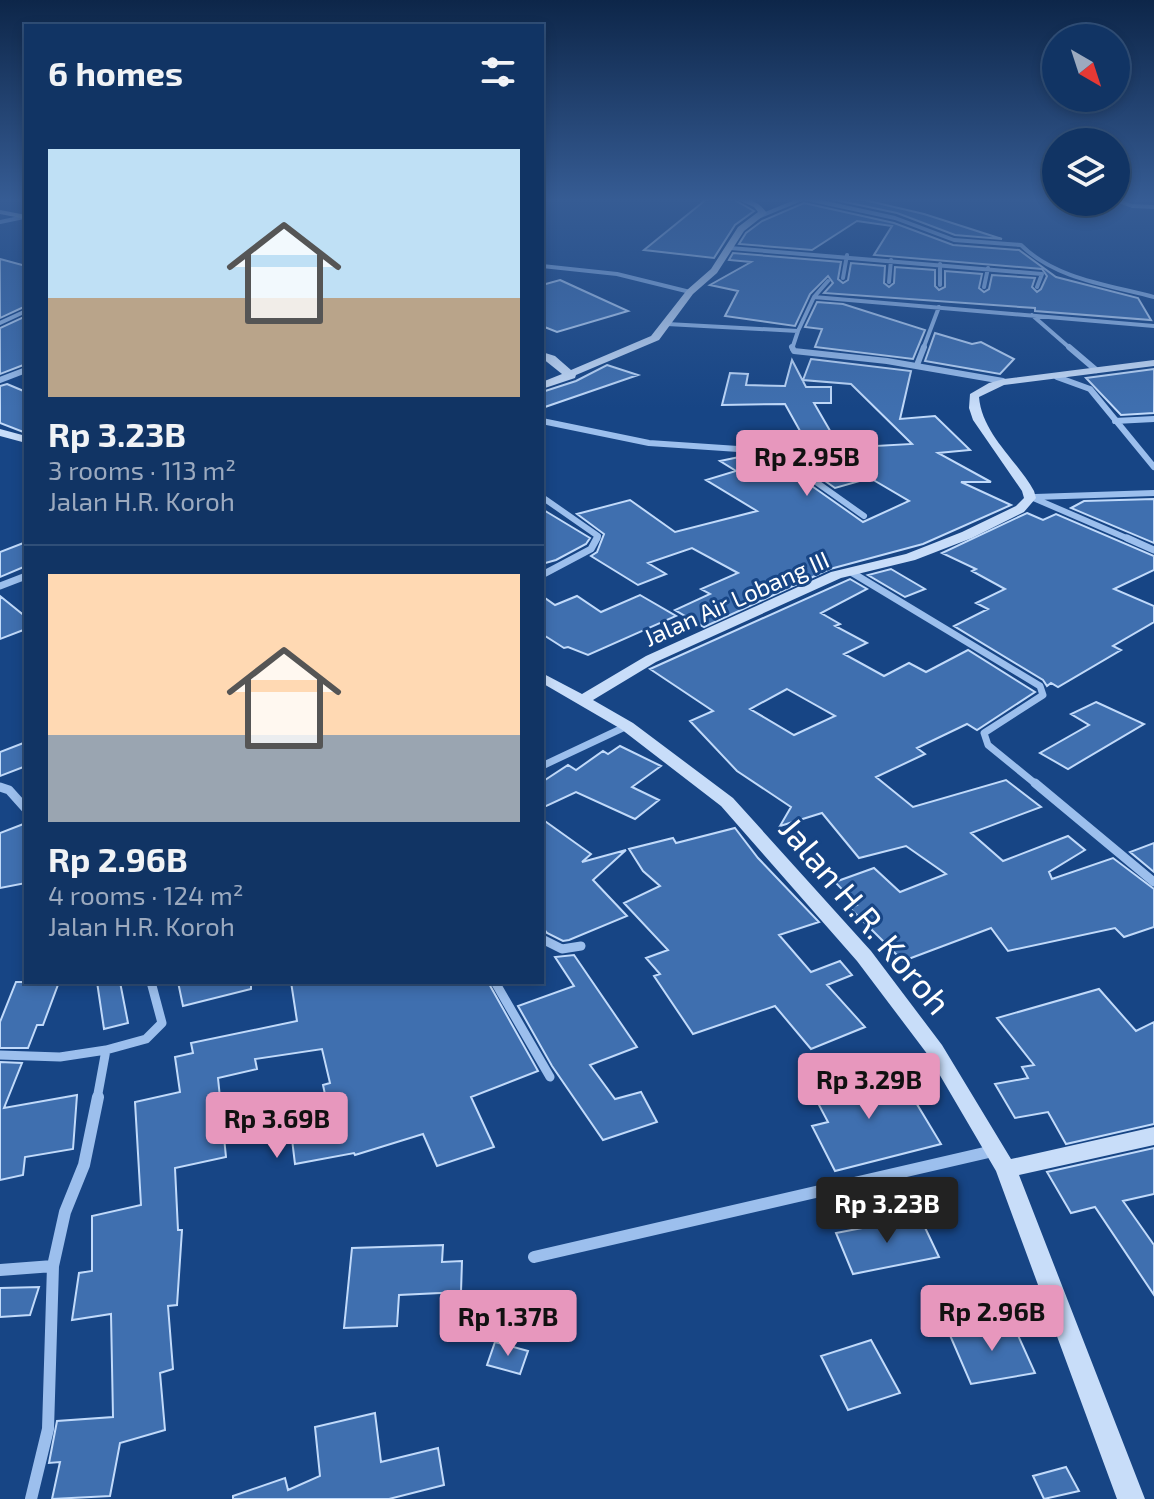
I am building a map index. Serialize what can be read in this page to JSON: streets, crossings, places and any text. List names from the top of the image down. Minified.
{"streets":{"street":["Jalan Air Lobang III","Jalan H.R. Koroh"]},"crossings":[["Jalan Air Lobang III","Jalan H.R. Koroh"]],"north":"bottom right","page":{"heading":"6 homes","list":[{"name":"Rp 3.23B","note":"3 rooms · 113 m² · Jalan H.R. Koroh"},{"name":"Rp 2.96B","note":"4 rooms · 124 m² · Jalan H.R. Koroh"}],"price":["Rp 2.95B","Rp 3.29B","Rp 3.69B","Rp 3.23B","Rp 2.96B","Rp 1.37B"]}}
